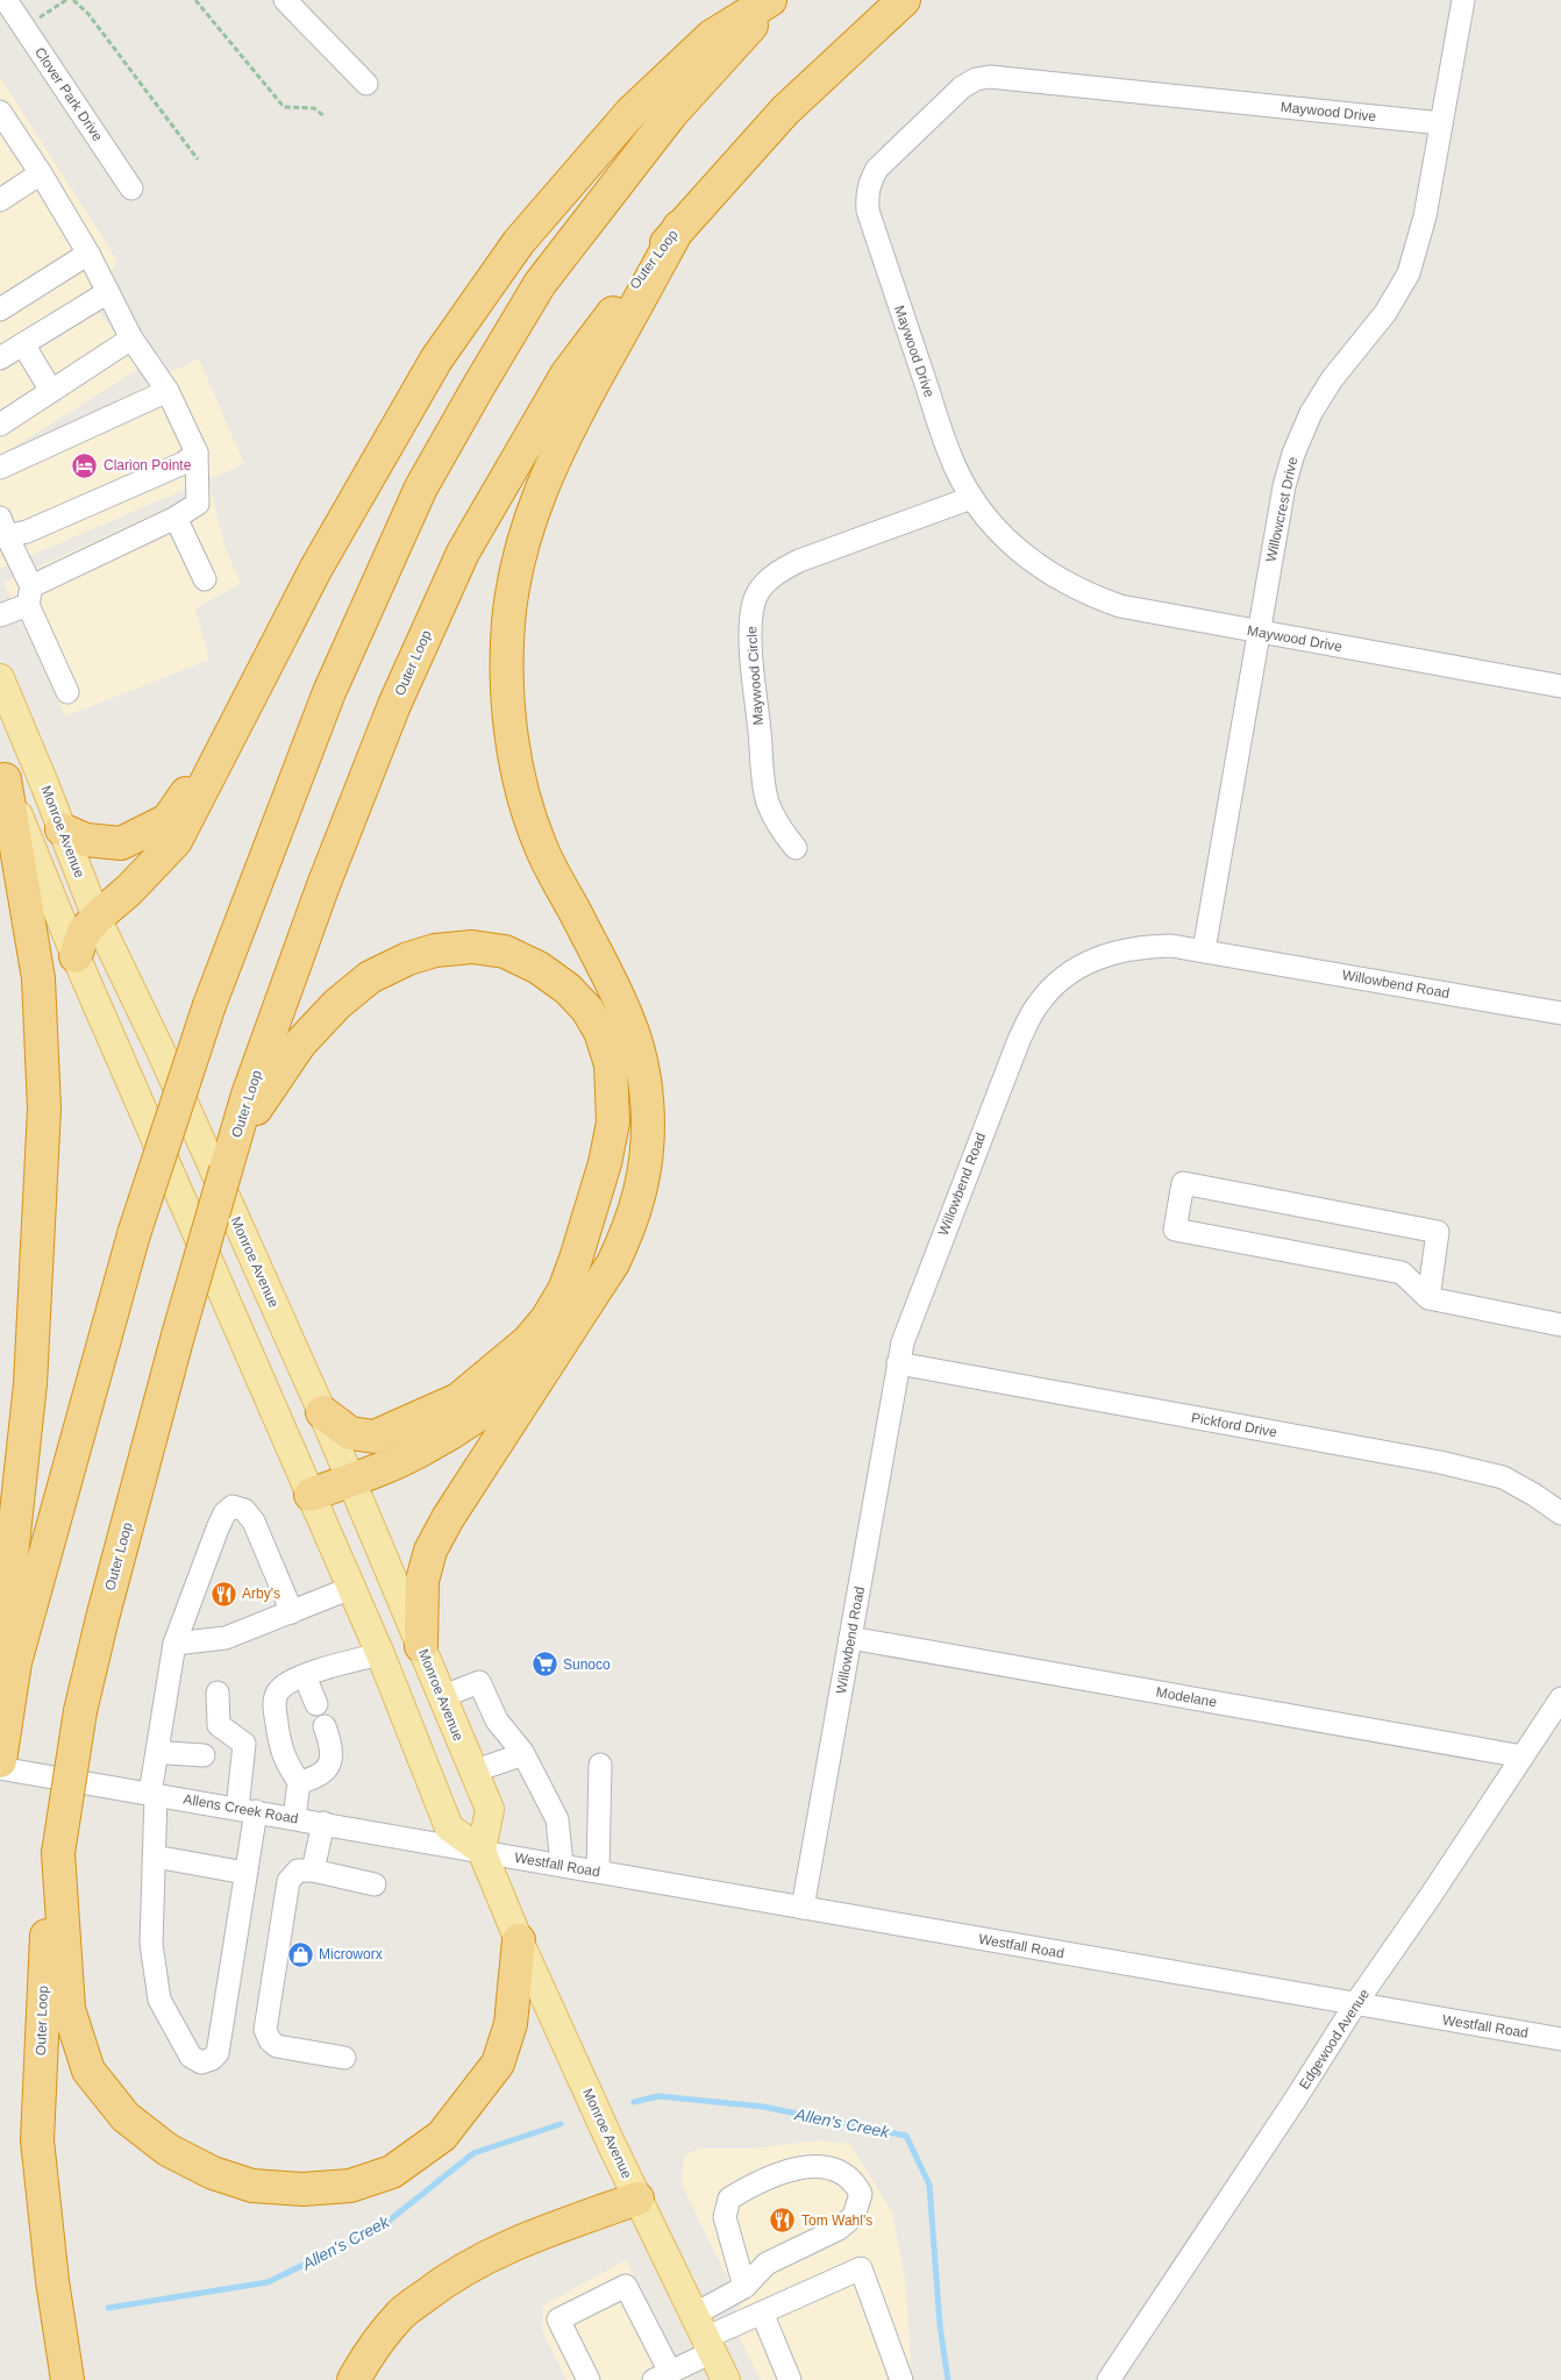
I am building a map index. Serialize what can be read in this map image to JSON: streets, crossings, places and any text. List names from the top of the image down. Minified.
{"streets":{"highway":["Outer Loop"],"main road":["Monroe Avenue"],"street":["Clover Park Drive","Maywood Drive","Willowcrest Drive","Maywood Circle","Willowbend Road","Pickford Drive","Modelane","Allens Creek Road","Westfall Road","Edgewood Avenue"]},"crossings":[["Maywood Drive","Willowcrest Drive"],["Maywood Drive","Maywood Circle"],["Willowcrest Drive","Willowbend Road"],["Monroe Avenue","Allens Creek Road"],["Monroe Avenue","Westfall Road"],["Willowbend Road","Pickford Drive"],["Willowbend Road","Modelane"],["Willowbend Road","Westfall Road"],["Modelane","Edgewood Avenue"],["Allens Creek Road","Westfall Road"],["Westfall Road","Edgewood Avenue"]],"water":["Allen's Creek"],"places":{"hotel":["Clarion Pointe"],"restaurant":["Arby's","Tom Wahl's"],"supermarket":["Sunoco"],"shop":["Microworx"]}}
